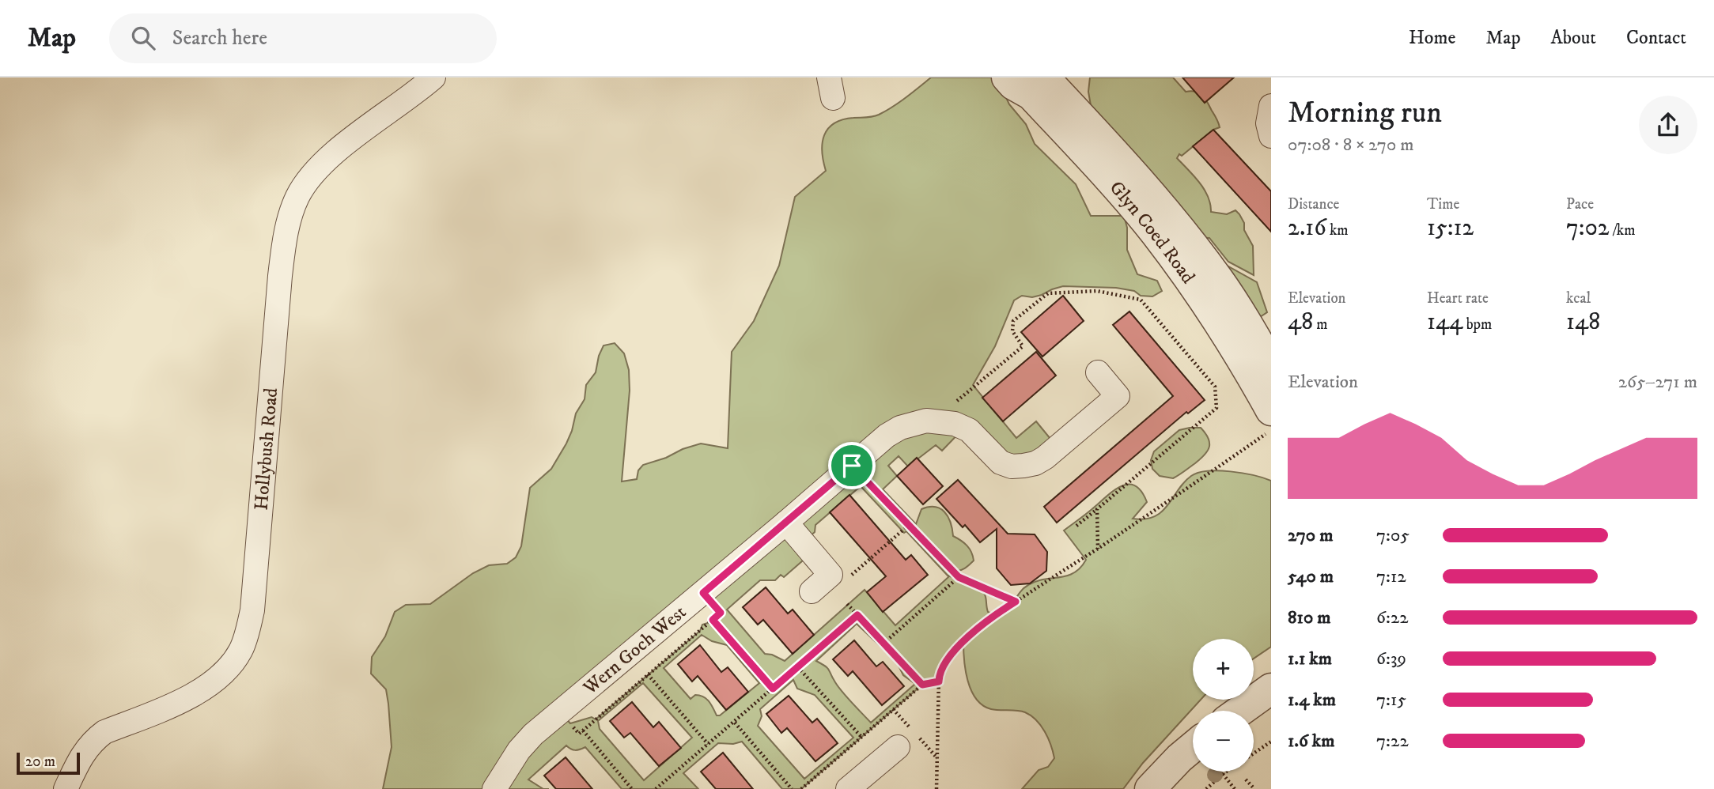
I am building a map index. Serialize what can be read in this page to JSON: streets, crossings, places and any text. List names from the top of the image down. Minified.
{"streets":{"street":["Glyn Coed Road","Hollybush Road","Wern Goch West"]},"scale_bar":"20 m","page":{"header":"Map","search":"Search here","nav":["Home","Map","About","Contact"],"heading":["Morning run","07:08 · 8 × 270 m"],"stats":[["Distance","2.16 km"],["Time","15:12"],["Pace","7:02 /km"],["Elevation","48 m"],["Heart rate","144 bpm"],["kcal","148"]],"chart":["Elevation","265–271 m"],"list":[{"name":"270 m","note":"7:05"},{"name":"540 m","note":"7:12"},{"name":"810 m","note":"6:22"},{"name":"1.1 km","note":"6:39"},{"name":"1.4 km","note":"7:15"},{"name":"1.6 km","note":"7:22"}],"map_buttons":["+","−"],"scale":"20 m"}}
